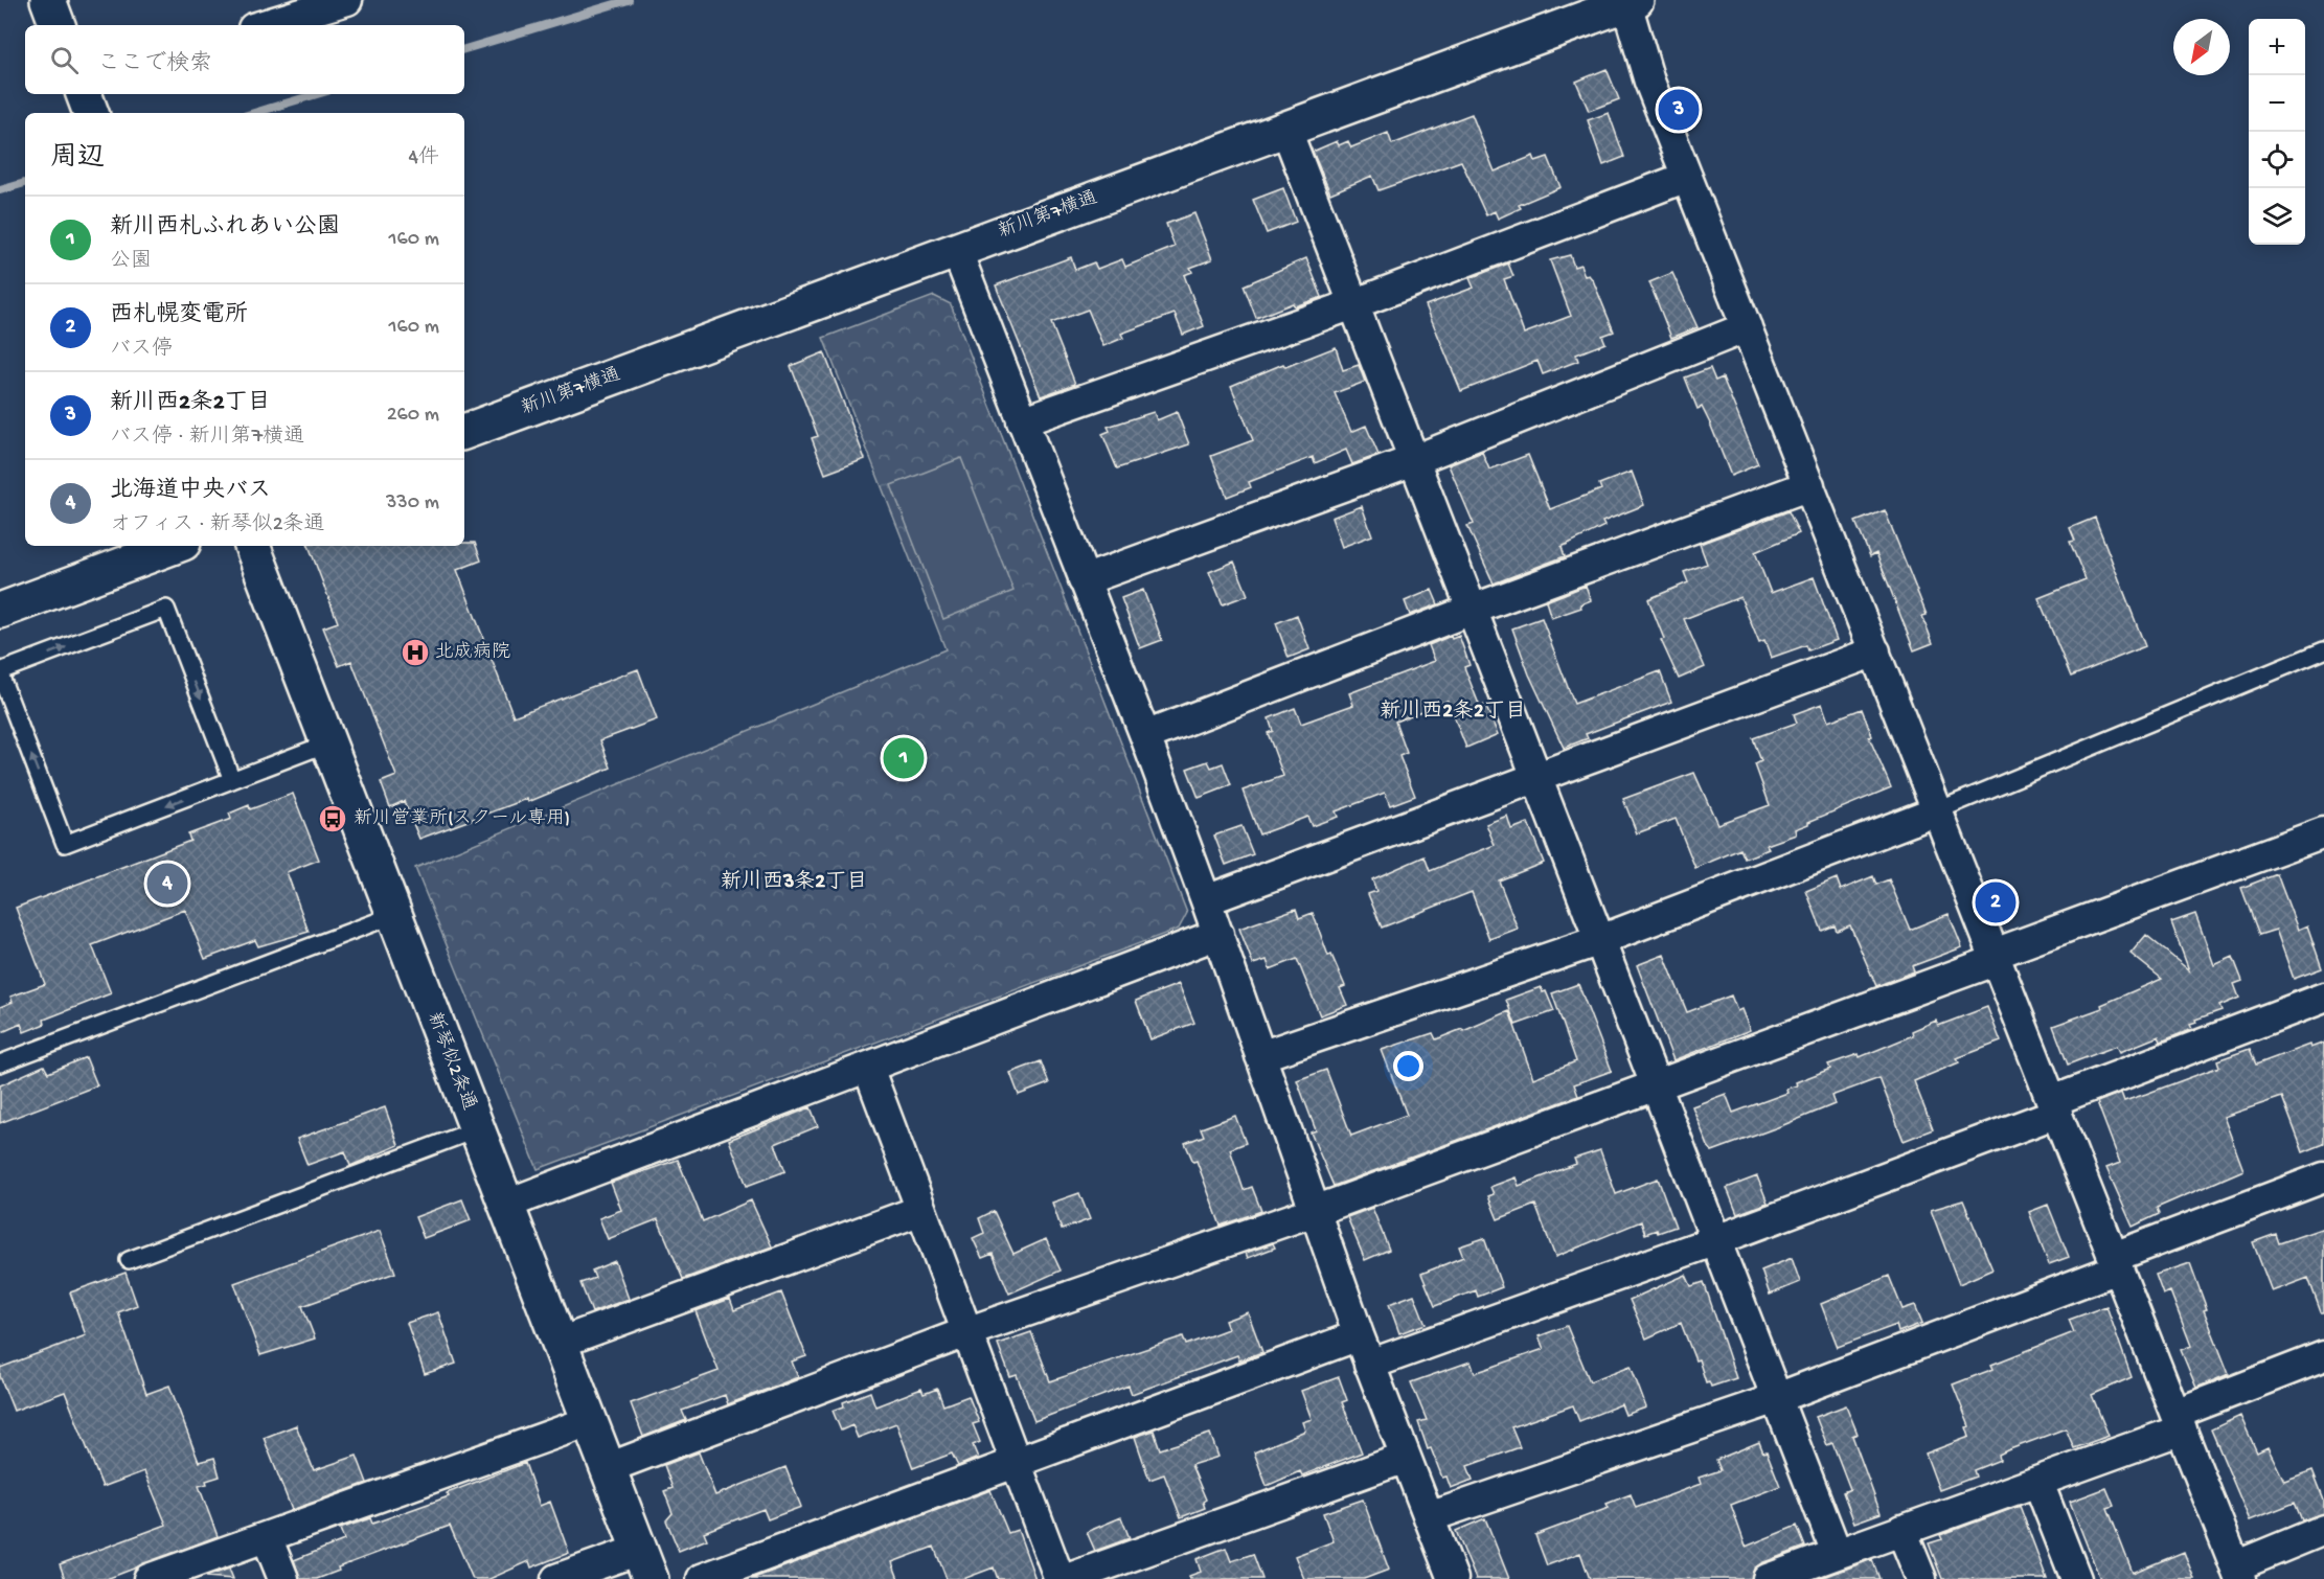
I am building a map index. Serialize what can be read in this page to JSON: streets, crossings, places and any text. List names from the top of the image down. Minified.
{"streets":{"street":["新川第7横通","新琴似2条通"]},"districts":["新川西2条2丁目","新川西3条2丁目"],"places":{"hospital":["北成病院"],"bus stop":["新川営業所(スクール専用)"]},"north":"bottom left","page":{"map_buttons":["+","−"],"search":"ここで検索","pins":["3","1","4","2"],"heading":["周辺","4件"],"list":[{"mark":"1","name":"新川西札ふれあい公園","note":"公園","value":"160 m"},{"mark":"2","name":"西札幌変電所","note":"バス停","value":"160 m"},{"mark":"3","name":"新川西2条2丁目","note":"バス停 · 新川第7横通","value":"260 m"},{"mark":"4","name":"北海道中央バス","note":"オフィス · 新琴似2条通","value":"330 m"}]}}
